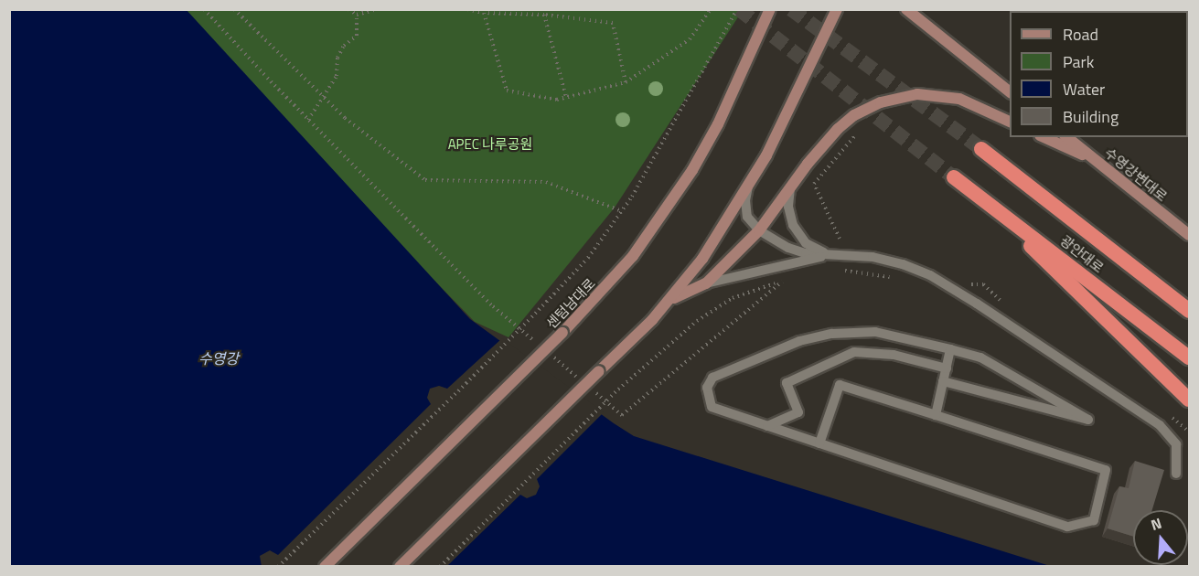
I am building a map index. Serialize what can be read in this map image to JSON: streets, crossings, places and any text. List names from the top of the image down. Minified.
{"streets":{"highway":["광안대로"],"main road":["수영강변대로","센텀남대로"]},"water":["수영강"],"parks":["APEC 나루공원"],"legend":["Road","Park","Water","Building"],"north":"top"}
